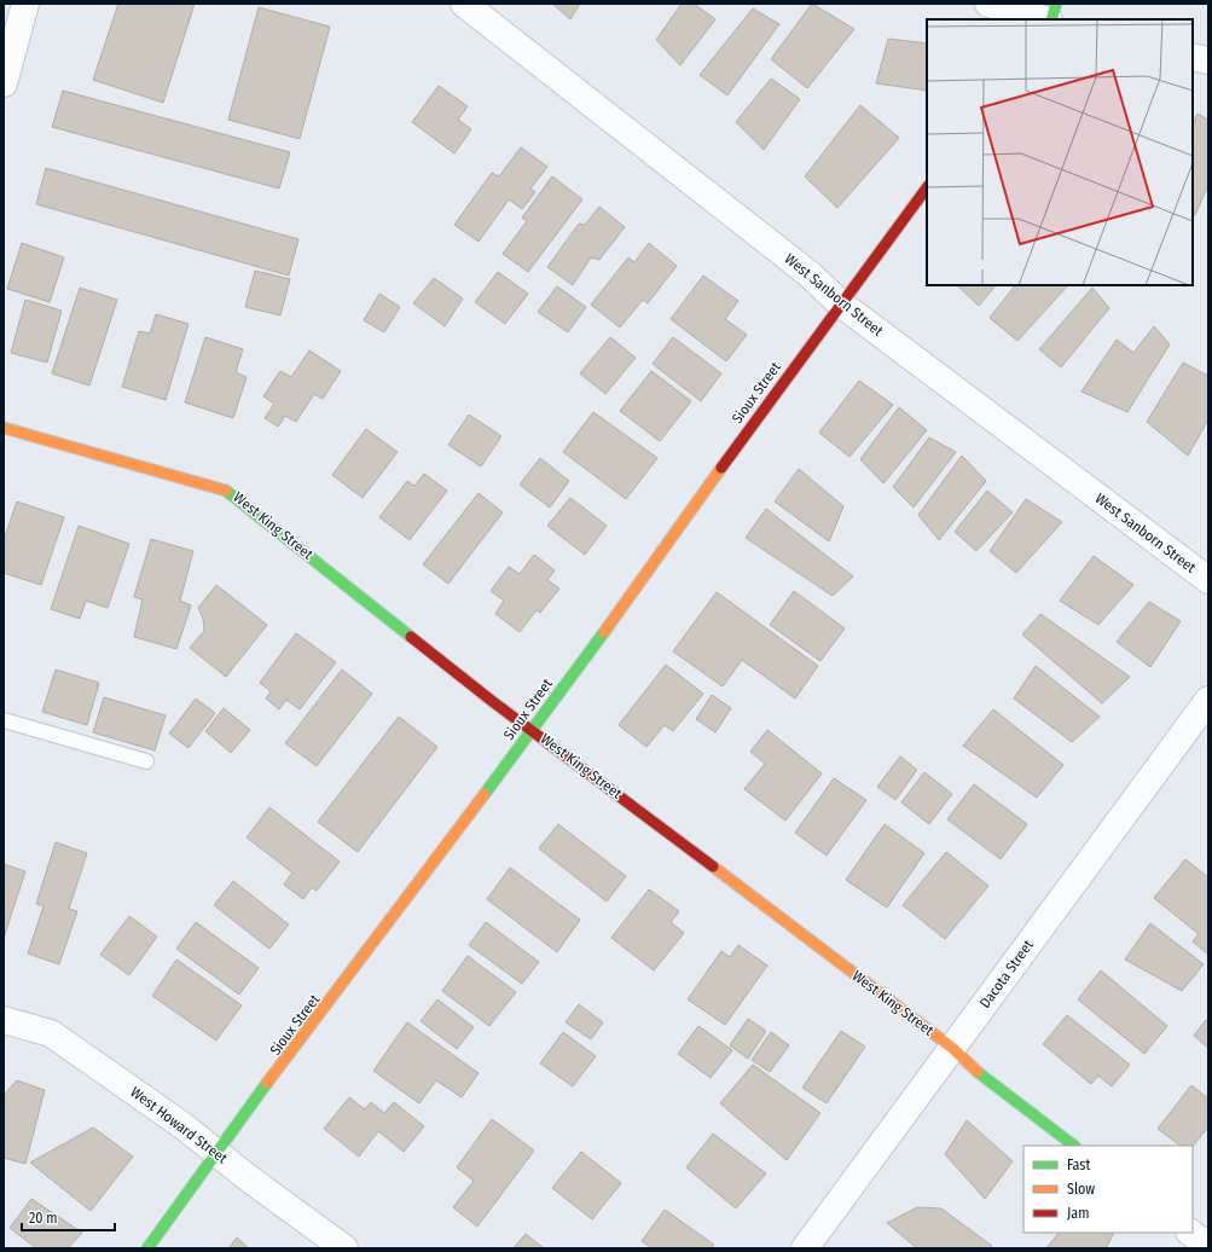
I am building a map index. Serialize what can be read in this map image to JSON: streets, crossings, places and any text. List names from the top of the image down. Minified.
{"streets":{"street":["West Sanborn Street","Sioux Street","West King Street","Dacota Street","West Howard Street"]},"crossings":[["West Sanborn Street","Sioux Street"],["Sioux Street","West King Street"],["Sioux Street","West Howard Street"],["West King Street","Dacota Street"]],"legend":["Fast","Slow","Jam"],"scale_bar":"20 m"}
